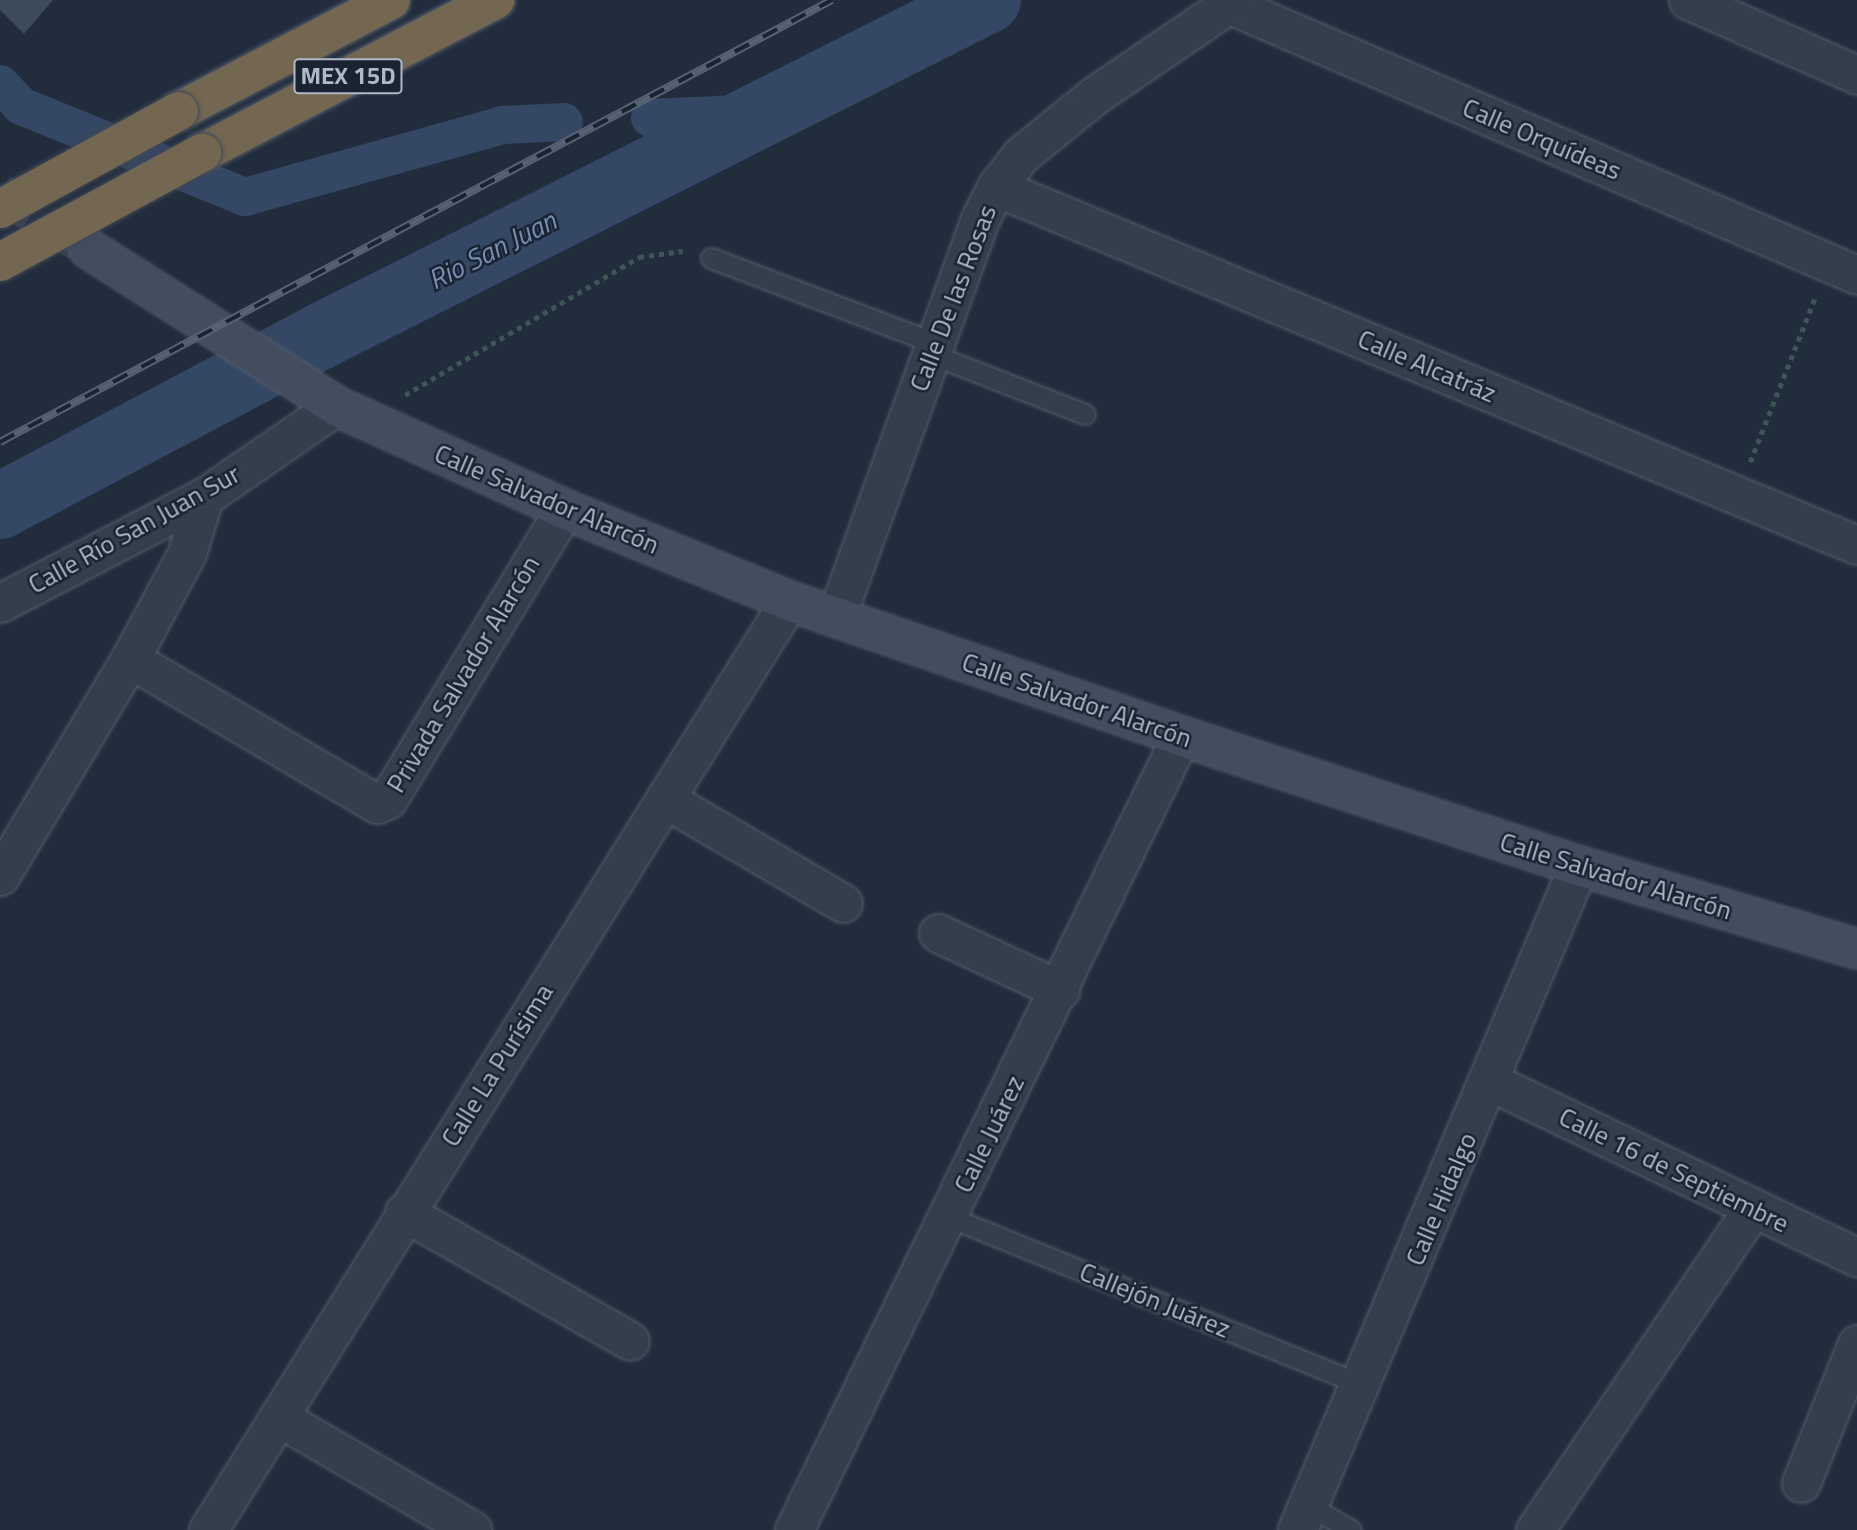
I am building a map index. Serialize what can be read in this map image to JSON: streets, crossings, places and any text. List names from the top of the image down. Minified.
{"streets":{"highway":["MEX 15D"],"main road":["Calle Salvador Alarcón"],"street":["Calle Orquídeas","Calle De las Rosas","Calle Alcatráz","Calle Río San Juan Sur","Privada Salvador Alarcón","Calle La Purísima","Calle Juárez","Calle 16 de Septiembre","Calle Hidalgo"],"lane":["Callejón Juárez"]},"crossings":[["Calle Orquídeas","Calle De las Rosas"],["Calle De las Rosas","Calle Alcatráz"],["Calle De las Rosas","Calle Salvador Alarcón"],["Calle Salvador Alarcón","Calle Río San Juan Sur"],["Calle Salvador Alarcón","Privada Salvador Alarcón"],["Calle Salvador Alarcón","Calle La Purísima"],["Calle Salvador Alarcón","Calle Juárez"],["Calle Salvador Alarcón","Calle Hidalgo"],["Calle Juárez","Callejón Juárez"],["Calle 16 de Septiembre","Calle Hidalgo"],["Calle Hidalgo","Callejón Juárez"]],"water":["Rio San Juan"]}
